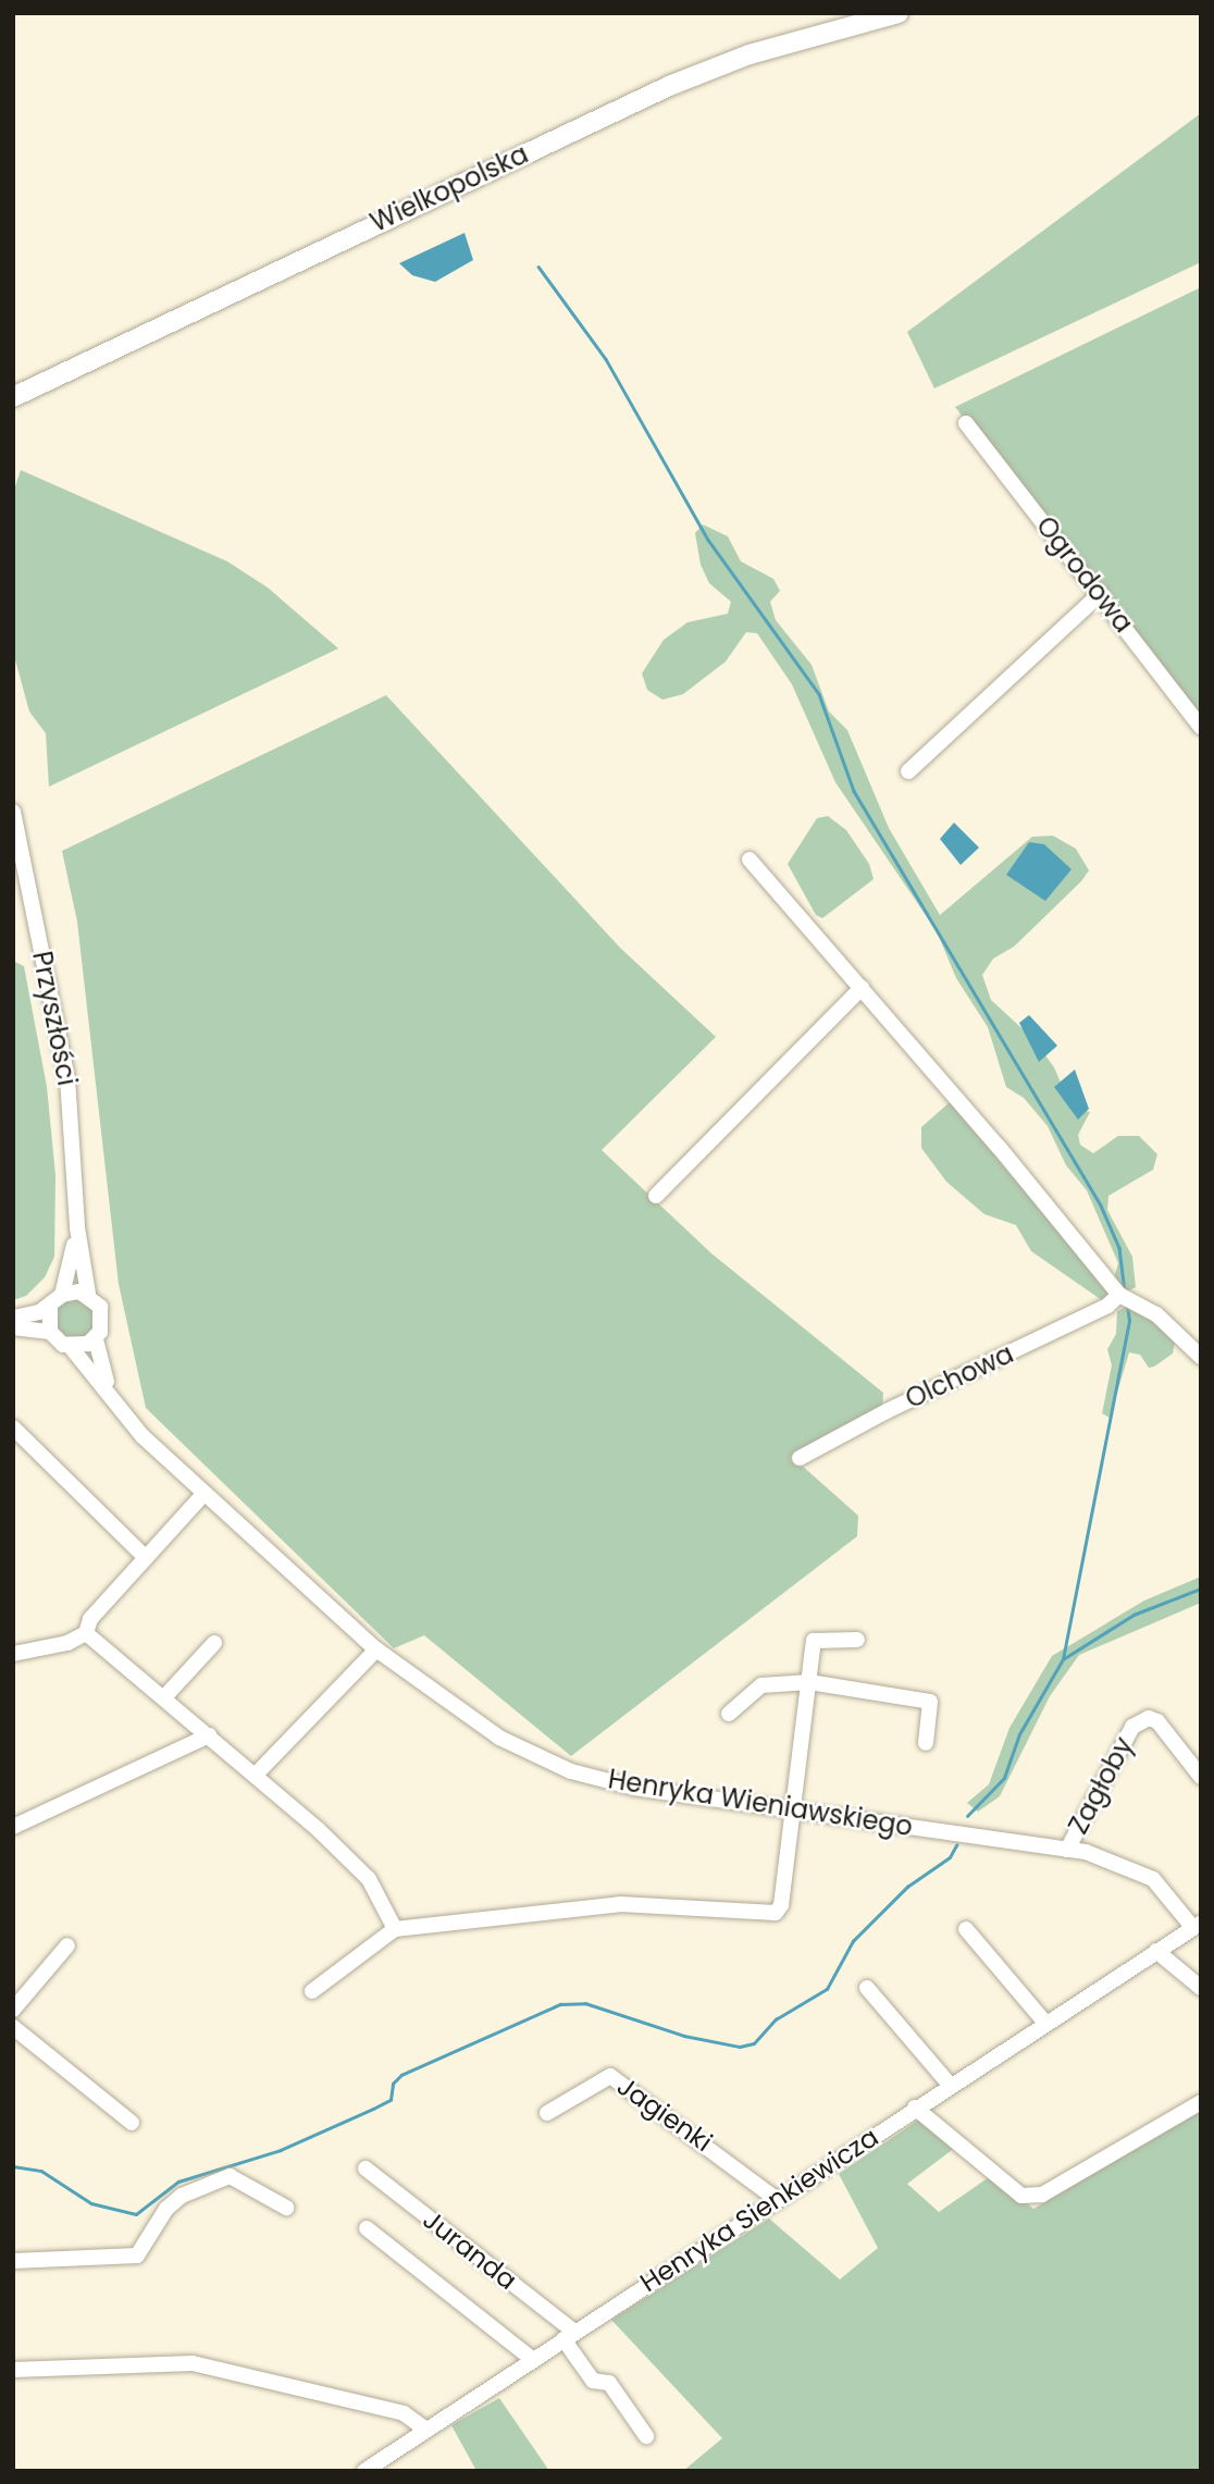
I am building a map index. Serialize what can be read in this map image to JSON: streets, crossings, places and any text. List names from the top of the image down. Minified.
{"streets":{"main road":["Wielkopolska"],"street":["Ogrodowa","Przyszłości","Olchowa","Zagłoby","Henryka Wieniawskiego","Jagienki","Henryka Sienkiewicza","Juranda"]},"crossings":[["Przyszłości","Henryka Wieniawskiego"],["Zagłoby","Henryka Wieniawskiego"],["Henryka Wieniawskiego","Henryka Sienkiewicza"],["Jagienki","Henryka Sienkiewicza"],["Henryka Sienkiewicza","Juranda"]]}
